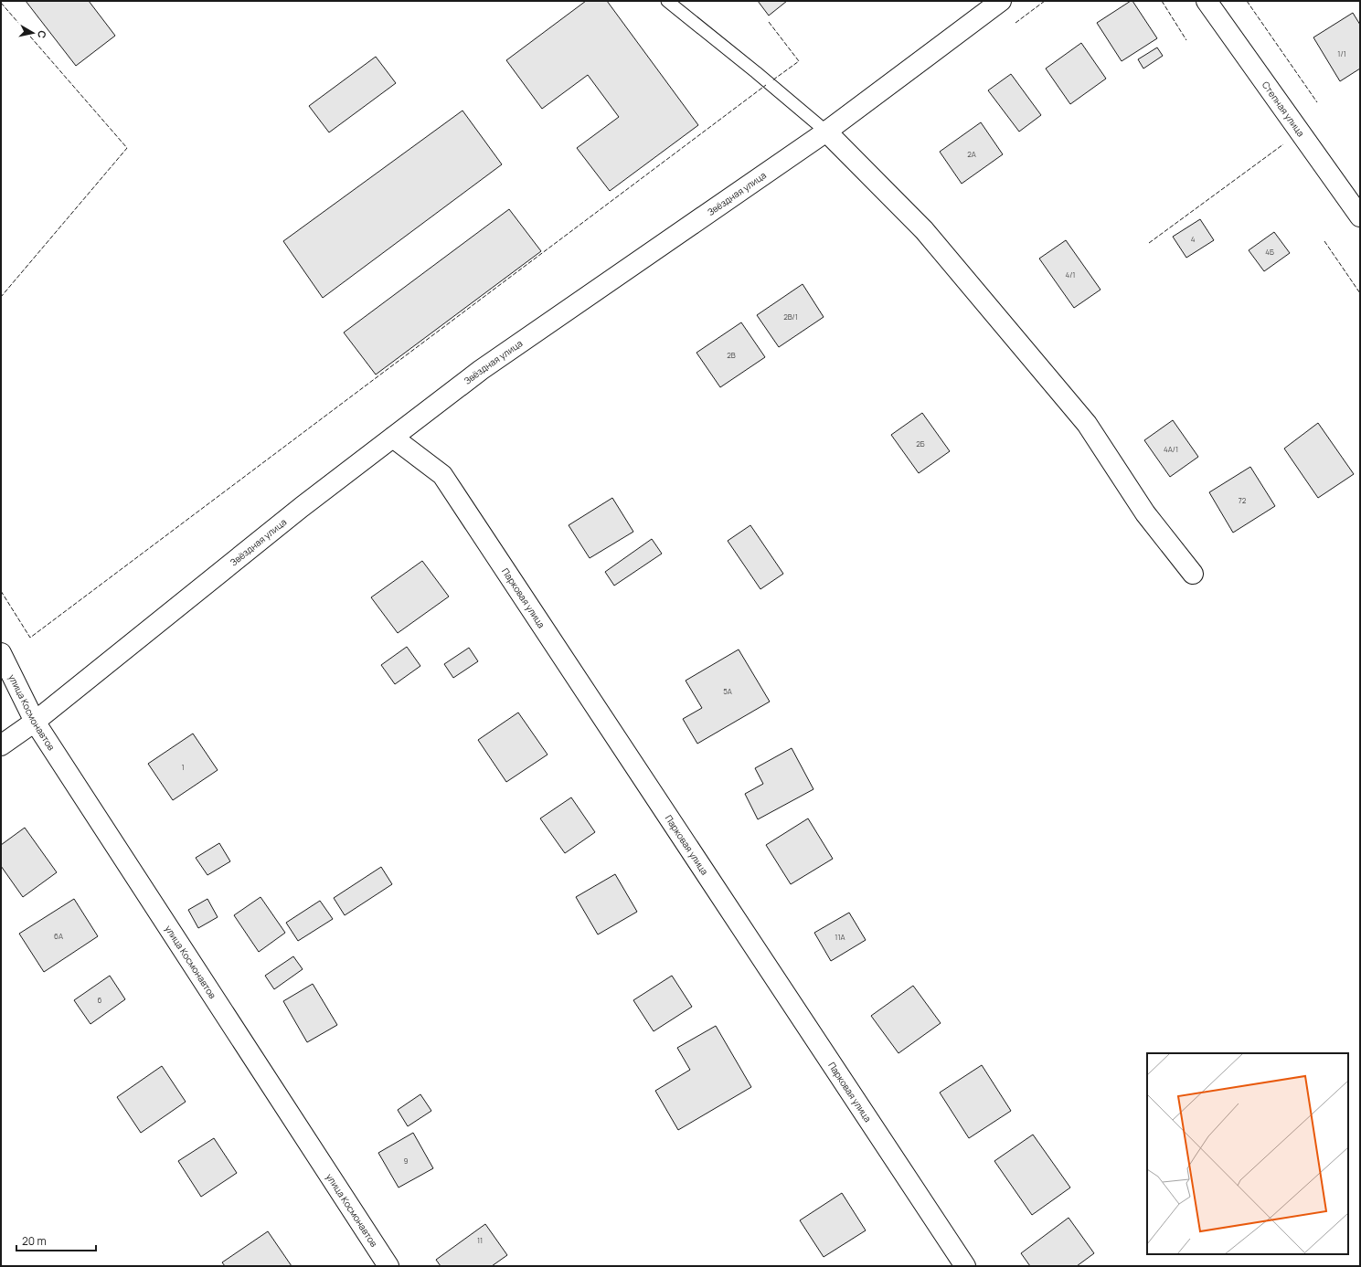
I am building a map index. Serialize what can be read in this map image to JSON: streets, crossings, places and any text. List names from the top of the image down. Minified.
{"streets":{"street":["Степная улица","Звёздная улица","Парковая улица","улица Космонавтов"]},"crossings":[["Звёздная улица","Парковая улица"],["Звёздная улица","улица Космонавтов"]],"house_numbers":["1/1","2А","4","4Б","4/1","2В/1","2В","2Б","4А/1","72","5А","1","6А","11А","6","9","11"],"scale_bar":"20 m","north":"right"}
